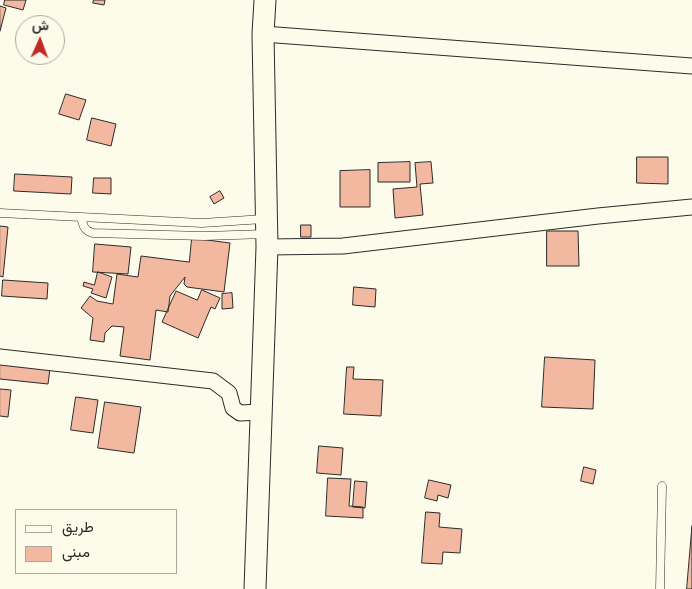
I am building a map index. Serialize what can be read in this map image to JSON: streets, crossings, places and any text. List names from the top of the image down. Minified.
{"legend":["طريق","مبنى"],"north":"top"}
